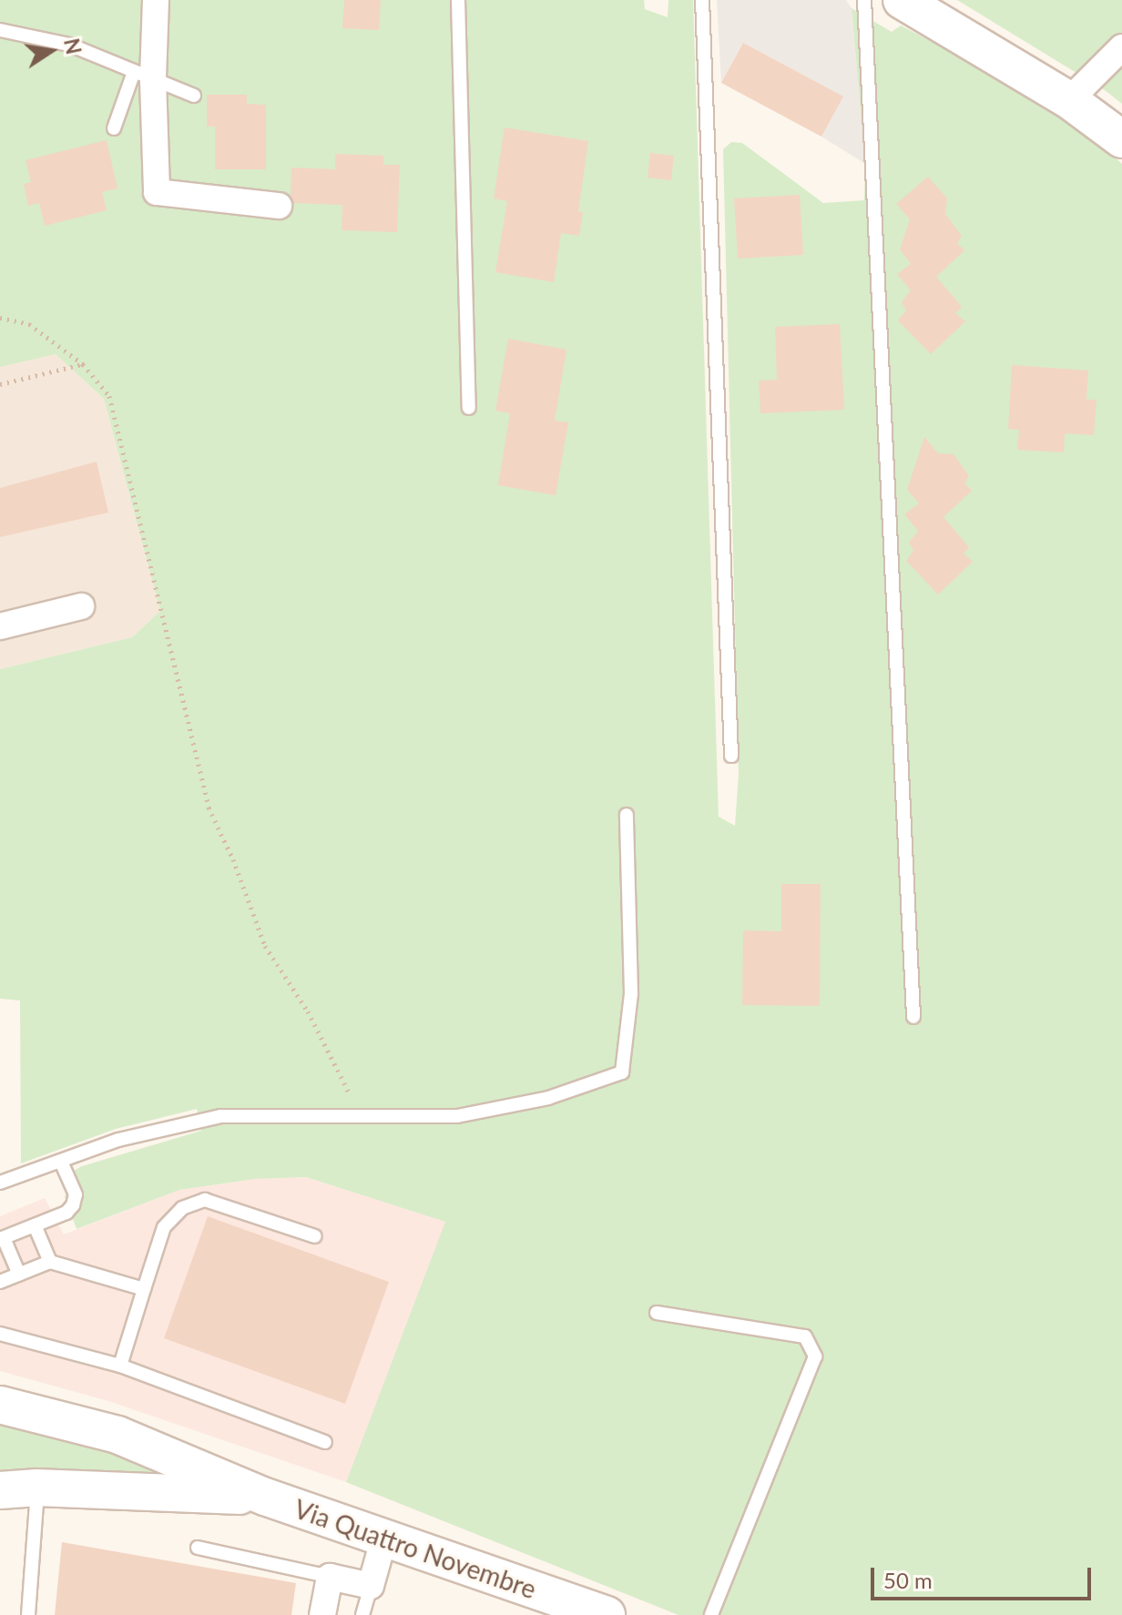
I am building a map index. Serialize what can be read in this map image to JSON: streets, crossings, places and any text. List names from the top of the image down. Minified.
{"streets":{"main road":["Via Quattro Novembre"]},"scale_bar":"50 m","north":"right"}
